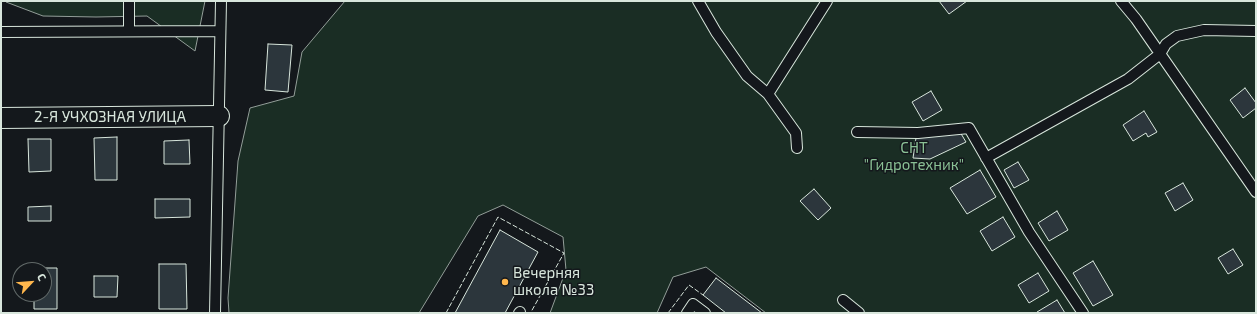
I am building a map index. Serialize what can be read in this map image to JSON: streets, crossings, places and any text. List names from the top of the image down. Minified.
{"streets":{"street":["2-Я УЧХОЗНАЯ УЛИЦА"]},"parks":["СНТ \"Гидротехник\""],"places":["Вечерняя школа №33"],"north":"top right"}
